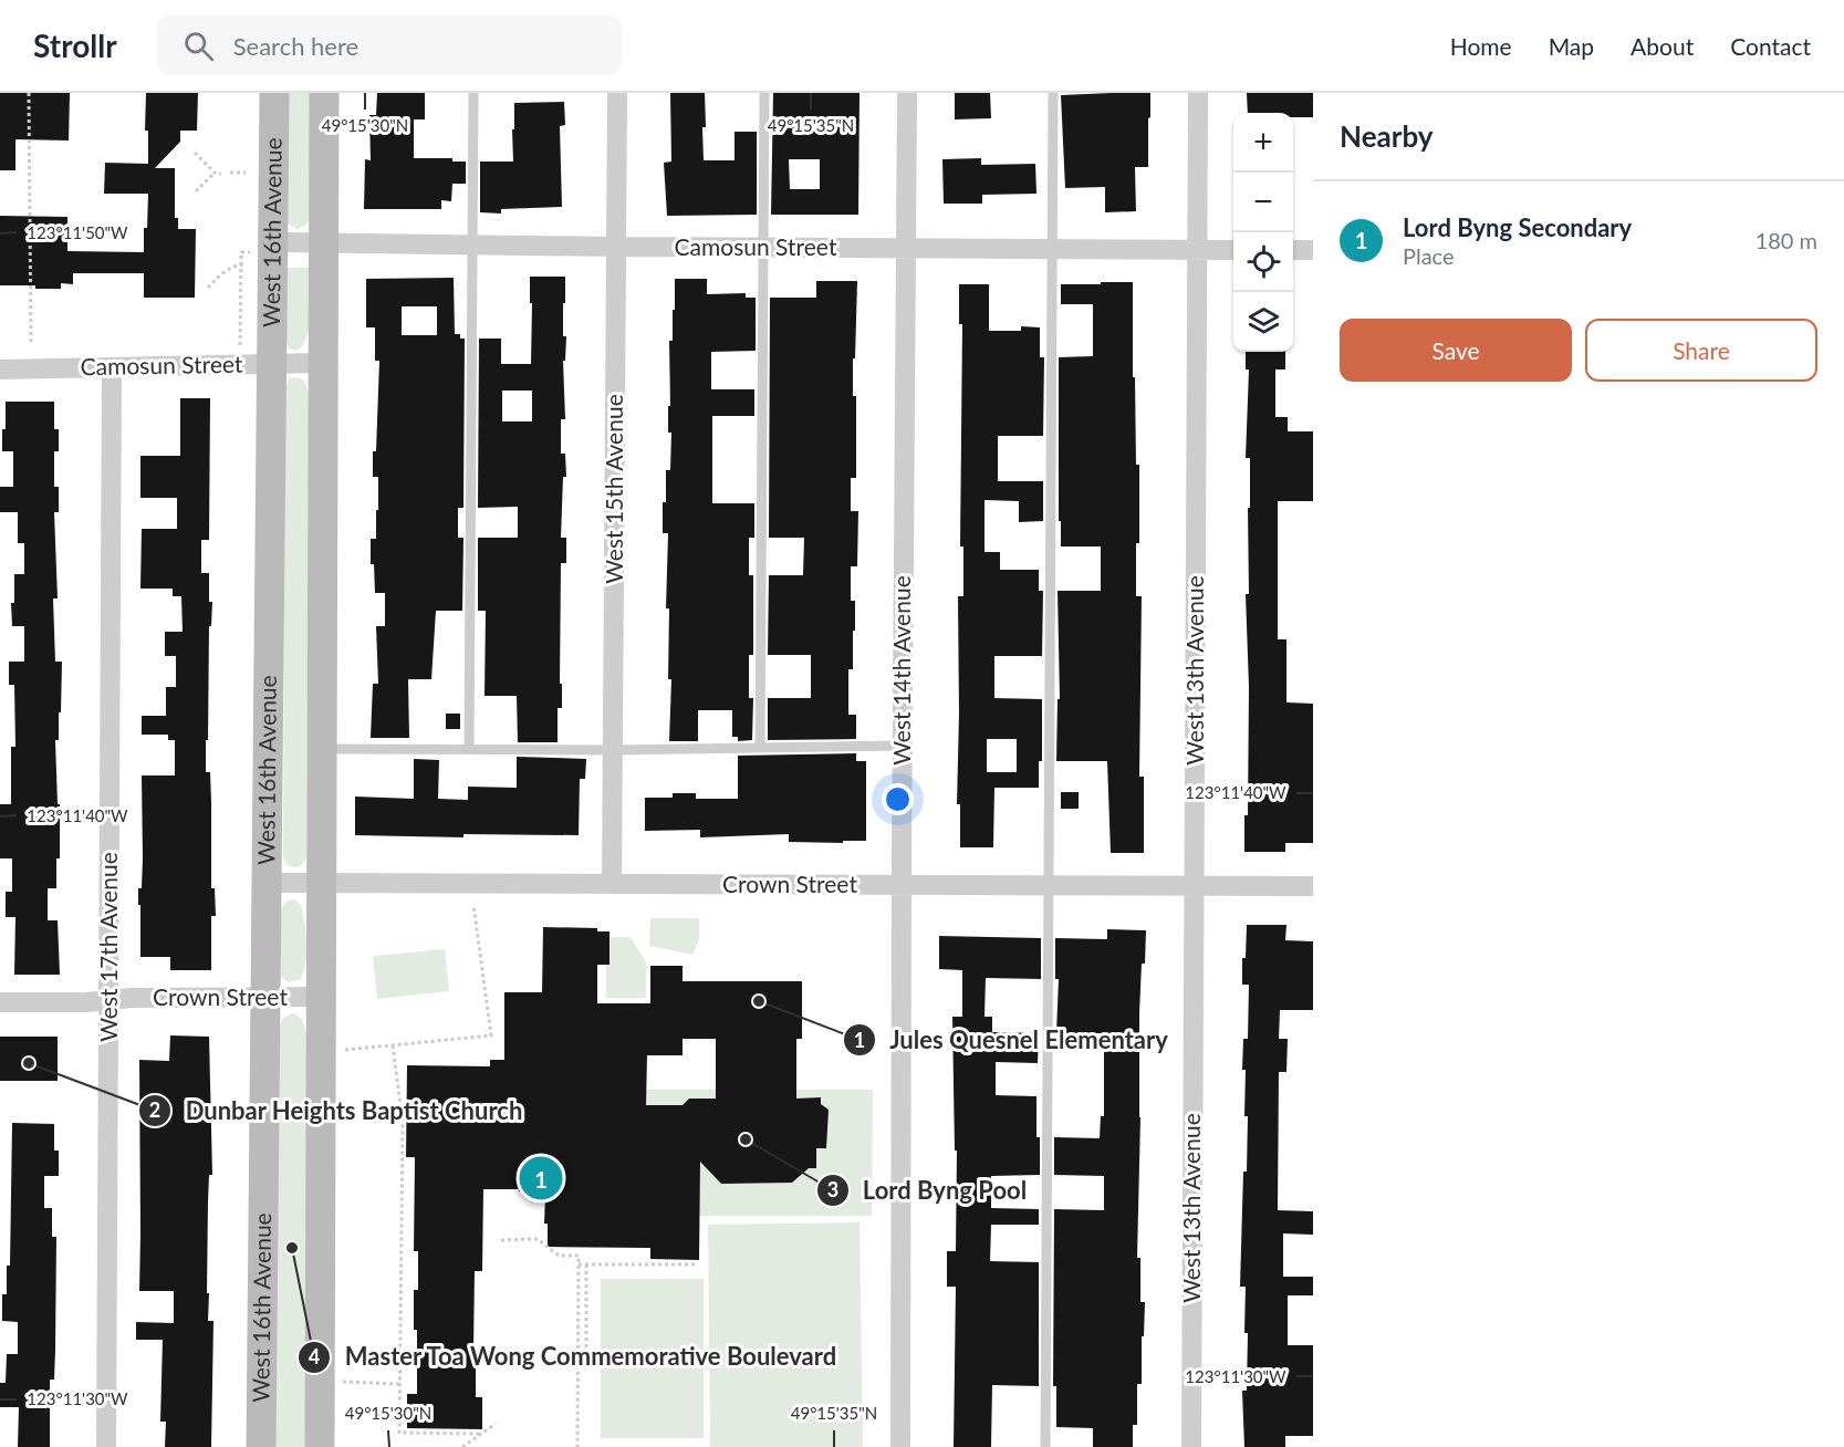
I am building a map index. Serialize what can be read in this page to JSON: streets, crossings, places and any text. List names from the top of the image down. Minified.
{"streets":{"main road":["West 16th Avenue"],"street":["Camosun Street","West 15th Avenue","West 14th Avenue","West 13th Avenue","Crown Street","West 17th Avenue"]},"crossings":[["West 16th Avenue","Camosun Street"],["West 16th Avenue","Crown Street"],["Camosun Street","West 15th Avenue"],["Camosun Street","West 14th Avenue"],["Camosun Street","West 13th Avenue"],["Camosun Street","West 17th Avenue"],["West 15th Avenue","Crown Street"],["West 14th Avenue","Crown Street"],["West 13th Avenue","Crown Street"],["Crown Street","West 17th Avenue"]],"places":["Jules Quesnel Elementary","Dunbar Heights Baptist Church","Lord Byng Pool","Master Toa Wong Commemorative Boulevard"],"page":{"header":"Strollr","search":"Search here","nav":["Home","Map","About","Contact"],"heading":"Nearby","map_buttons":["+","−"],"list":[{"mark":"1","name":"Lord Byng Secondary","note":"Place","value":"180 m"}],"buttons":["Save","Share"],"pins":"1"},"coordinates":["49°15'30\"N","49°15'35\"N","123°11'50\"W","123°11'40\"W","123°11'30\"W"]}
